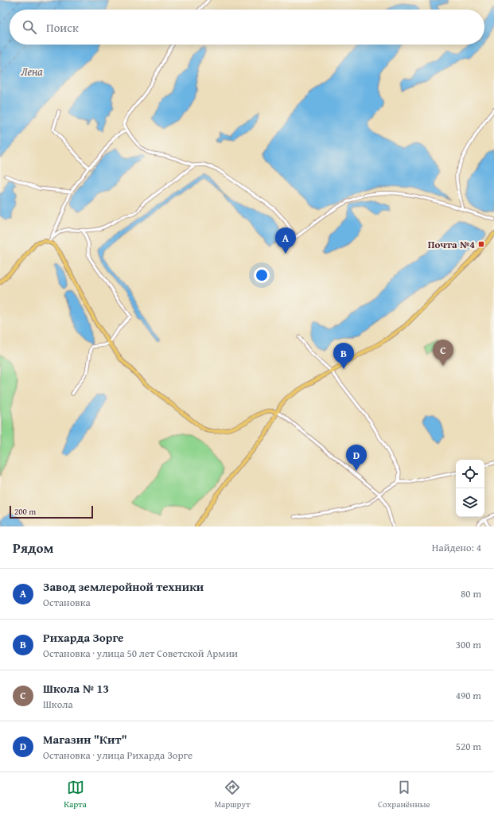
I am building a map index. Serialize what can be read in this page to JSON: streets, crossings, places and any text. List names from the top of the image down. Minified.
{"water":["Лена"],"places":{"transit":["Почта №4"]},"scale_bar":"200 m","page":{"search":"Поиск","pins":["A","C","B","D"],"scale":"200 m","heading":["Рядом","Найдено: 4"],"list":[{"mark":"A","name":"Завод землеройной техники","note":"Остановка","value":"80 m"},{"mark":"B","name":"Рихарда Зорге","note":"Остановка · улица 50 лет Советской Армии","value":"300 m"},{"mark":"C","name":"Школа № 13","note":"Школа","value":"490 m"},{"mark":"D","name":"Магазин \"Кит\"","note":"Остановка · улица Рихарда Зорге","value":"520 m"}],"nav":["Карта","Маршрут","Сохранённые"]}}
